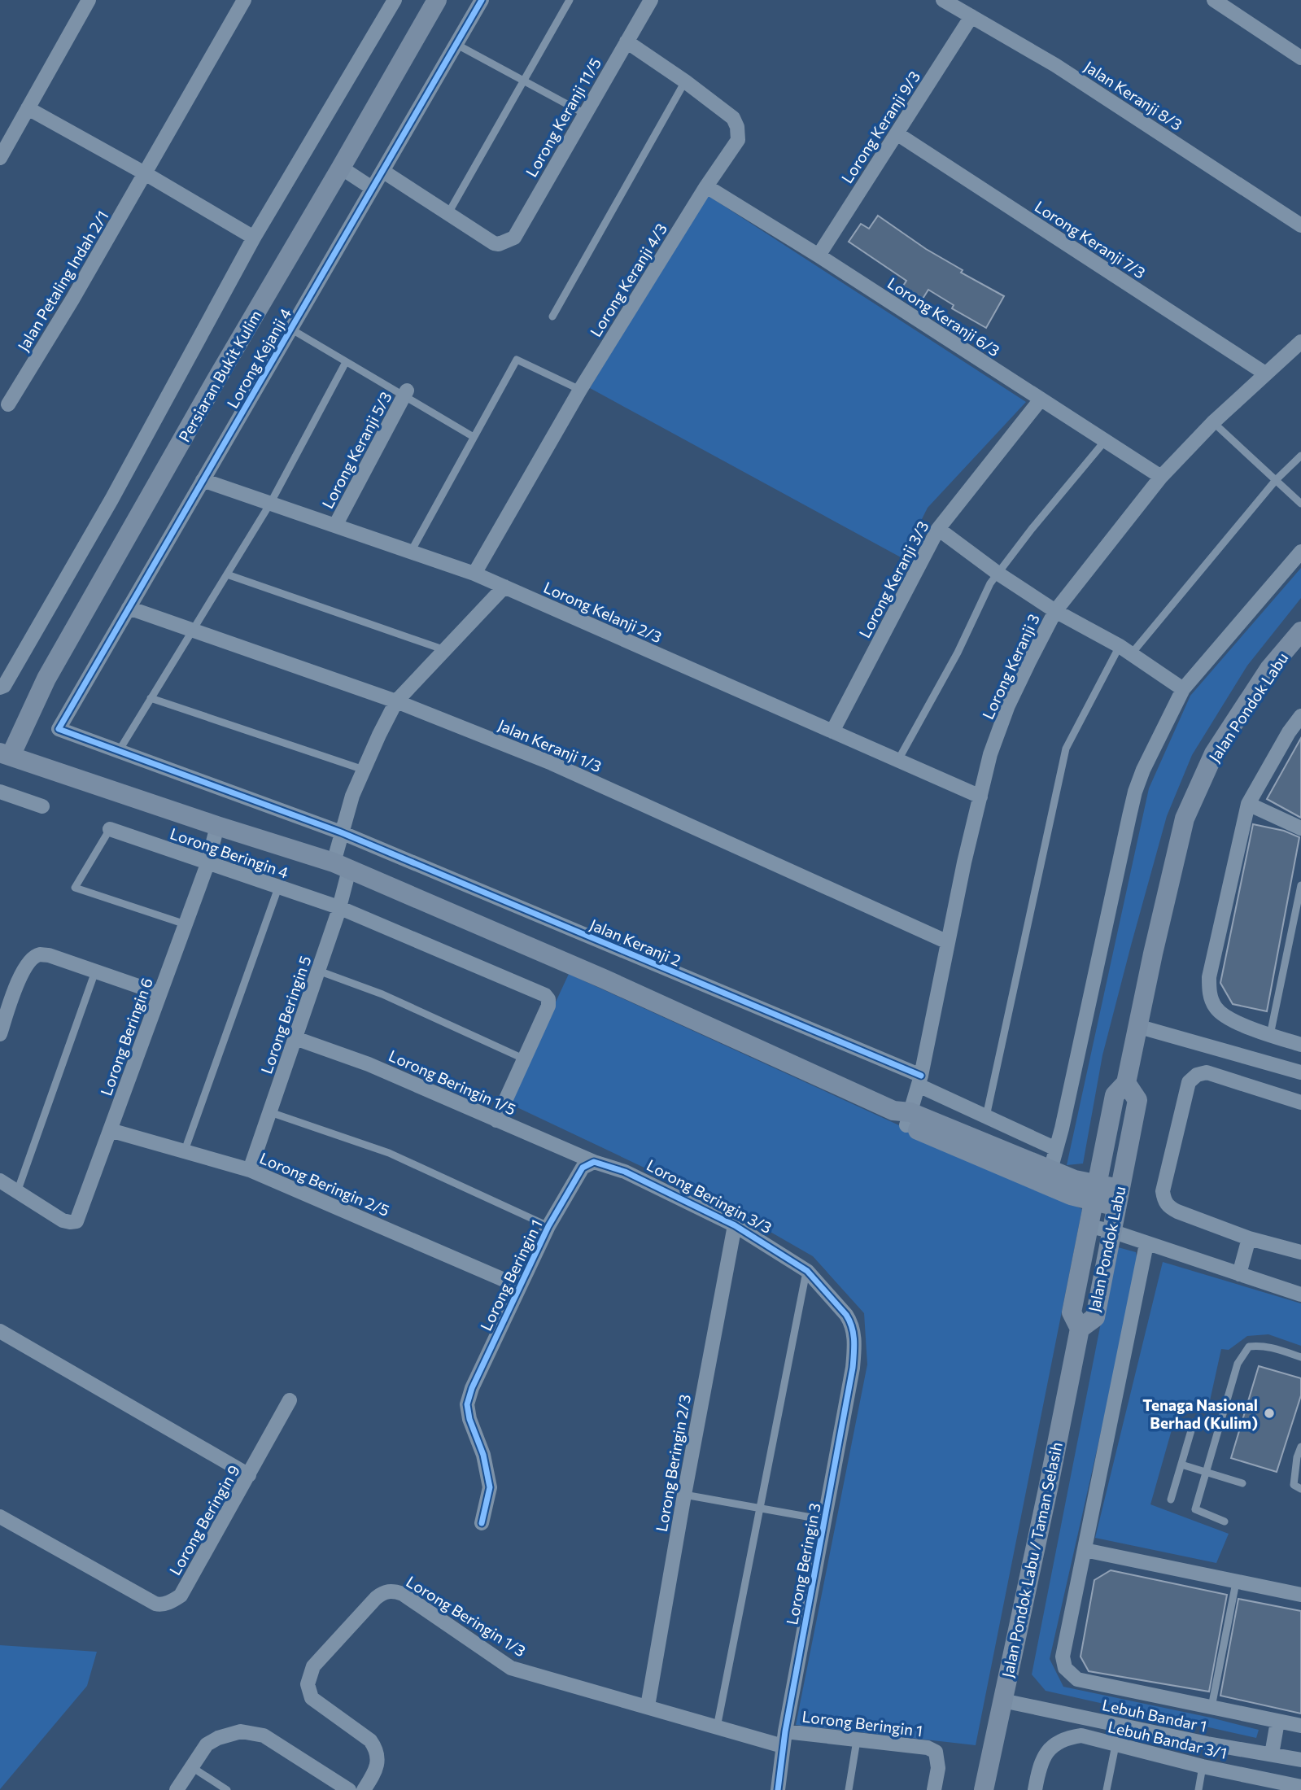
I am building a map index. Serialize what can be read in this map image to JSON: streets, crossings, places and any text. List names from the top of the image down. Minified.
{"streets":{"street":["Jalan Keranji 8/3","Lorong Keranji 11/5","Lorong Keranji 9/3","Lorong Keranji 7/3","Lorong Keranji 4/3","Jalan Petaling Indah 2/1","Lorong Keranji 6/3","Lorong Kejanji 4","Persiaran Bukit Kulim","Lorong Keranji 5/3","Lorong Keranji 3/3","Lorong Kelanji 2/3","Lorong Keranji 3","Jalan Pondok Labu","Jalan Keranji 1/3","Lorong Beringin 4","Jalan Keranji 2","Lorong Beringin 5","Lorong Beringin 6","Lorong Beringin 1/5","Lorong Beringin 2/5","Lorong Beringin 3/3","Lorong Beringin 1","Lorong Beringin 2/3","Lorong Beringin 9","Jalan Pondok Labu / Taman Selasih","Lorong Beringin 3","Lorong Beringin 1/3","Lebuh Bandar 1","Lebuh Bandar 3/1"]},"crossings":[["Jalan Keranji 8/3","Lorong Keranji 9/3"],["Lorong Keranji 11/5","Lorong Keranji 4/3"],["Lorong Keranji 9/3","Lorong Keranji 7/3"],["Lorong Keranji 9/3","Lorong Keranji 6/3"],["Lorong Keranji 7/3","Lorong Keranji 3"],["Lorong Keranji 4/3","Lorong Keranji 6/3"],["Lorong Keranji 4/3","Lorong Kelanji 2/3"],["Lorong Keranji 6/3","Lorong Keranji 3/3"],["Lorong Keranji 6/3","Lorong Keranji 3"],["Lorong Kejanji 4","Lorong Kelanji 2/3"],["Lorong Kejanji 4","Jalan Keranji 1/3"],["Lorong Kejanji 4","Jalan Keranji 2"],["Lorong Keranji 5/3","Lorong Kelanji 2/3"],["Lorong Keranji 3/3","Lorong Kelanji 2/3"],["Lorong Kelanji 2/3","Lorong Keranji 3"],["Lorong Kelanji 2/3","Lorong Beringin 5"],["Lorong Keranji 3","Jalan Keranji 1/3"],["Lorong Keranji 3","Jalan Keranji 2"],["Jalan Pondok Labu","Jalan Pondok Labu / Taman Selasih"],["Jalan Keranji 1/3","Lorong Beringin 5"],["Lorong Beringin 4","Lorong Beringin 5"],["Lorong Beringin 4","Lorong Beringin 6"],["Lorong Beringin 4","Lorong Beringin 1/5"],["Jalan Keranji 2","Lorong Beringin 5"],["Lorong Beringin 5","Lorong Beringin 1/5"],["Lorong Beringin 5","Lorong Beringin 2/5"],["Lorong Beringin 6","Lorong Beringin 2/5"],["Lorong Beringin 1/5","Lorong Beringin 3/3"],["Lorong Beringin 1/5","Lorong Beringin 1"],["Lorong Beringin 2/5","Lorong Beringin 1"],["Lorong Beringin 3/3","Lorong Beringin 1"],["Lorong Beringin 3/3","Lorong Beringin 2/3"],["Lorong Beringin 3/3","Lorong Beringin 3"],["Lorong Beringin 1","Lorong Beringin 3"],["Lorong Beringin 1","Lorong Beringin 1/3"],["Lorong Beringin 2/3","Lorong Beringin 1/3"],["Jalan Pondok Labu / Taman Selasih","Lebuh Bandar 1"],["Lorong Beringin 3","Lorong Beringin 1/3"]],"places":["Tenaga Nasional Berhad (Kulim)"]}
